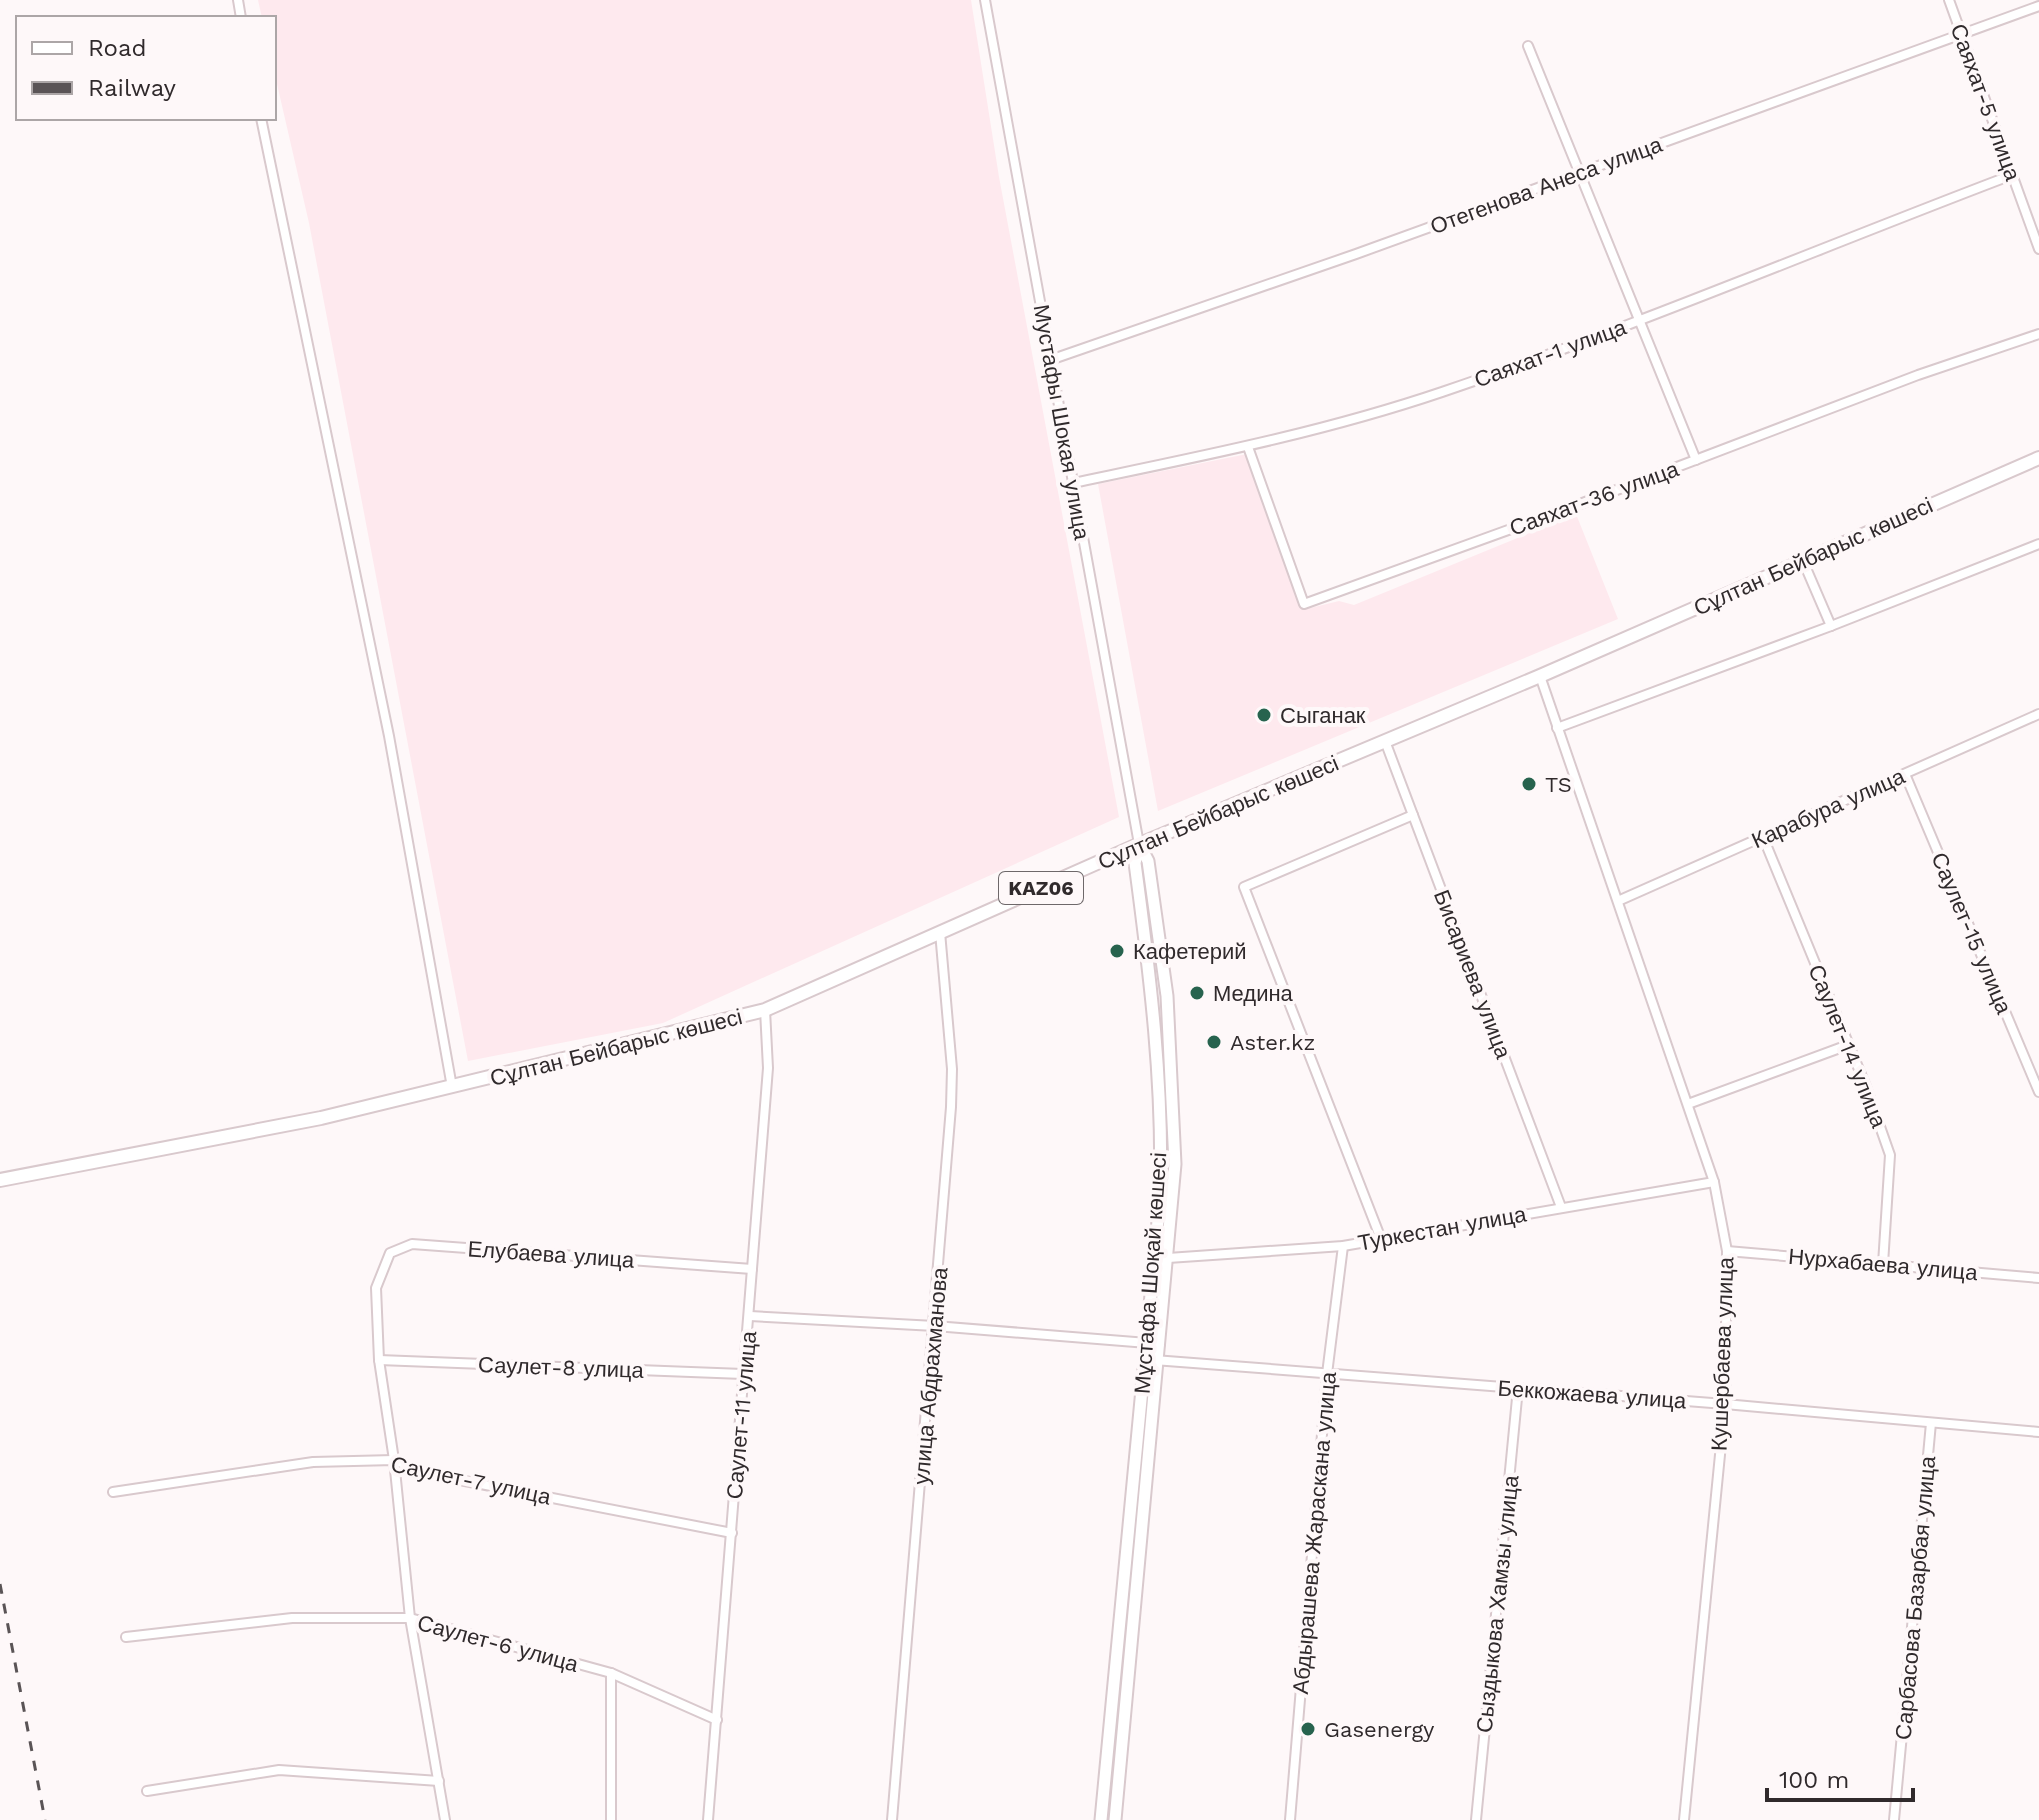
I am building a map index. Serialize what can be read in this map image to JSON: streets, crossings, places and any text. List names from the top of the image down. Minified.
{"streets":{"main road":["Сұлтан Бейбарыс көшесі","KAZ06"],"street":["Саяхат-5 улица","Отегенова Анеса улица","Саяхат-1 улица","Мустафы Шокая улица","Саяхат-36 улица","Карабура улица","Саулет-15 улица","Бисариева улица","Саулет-14 улица","Туркестан улица","Елубаева улица","Нурхабаева улица","Мұстафа Шоқай көшесі","Кушербаева улица","Саулет-8 улица","улица Абдрахманова","Беккожаева улица","Саулет-11 улица","Саулет-7 улица","Абдырашева Жараскана улица","Сарбасова Базарбая улица","Сыздыкова Хамзы улица","Саулет-6 улица"]},"crossings":[["Саяхат-5 улица","Отегенова Анеса улица"],["Саяхат-5 улица","Саяхат-1 улица"],["Отегенова Анеса улица","Мустафы Шокая улица"],["Саяхат-1 улица","Мустафы Шокая улица"],["Саяхат-1 улица","Саяхат-36 улица"],["Мустафы Шокая улица","Сұлтан Бейбарыс көшесі"],["Мустафы Шокая улица","Мұстафа Шоқай көшесі"],["Сұлтан Бейбарыс көшесі","Бисариева улица"],["Сұлтан Бейбарыс көшесі","Мұстафа Шоқай көшесі"],["Сұлтан Бейбарыс көшесі","Кушербаева улица"],["Сұлтан Бейбарыс көшесі","улица Абдрахманова"],["Сұлтан Бейбарыс көшесі","Саулет-11 улица"],["Карабура улица","Саулет-15 улица"],["Карабура улица","Саулет-14 улица"],["Карабура улица","Кушербаева улица"],["Бисариева улица","Туркестан улица"],["Саулет-14 улица","Нурхабаева улица"],["Туркестан улица","Мұстафа Шоқай көшесі"],["Туркестан улица","Кушербаева улица"],["Туркестан улица","Абдырашева Жараскана улица"],["Елубаева улица","Саулет-8 улица"],["Елубаева улица","Саулет-11 улица"],["Нурхабаева улица","Кушербаева улица"],["Мұстафа Шоқай көшесі","Беккожаева улица"],["Кушербаева улица","Беккожаева улица"],["Саулет-8 улица","Саулет-11 улица"],["Беккожаева улица","Абдырашева Жараскана улица"],["Беккожаева улица","Сарбасова Базарбая улица"],["Беккожаева улица","Сыздыкова Хамзы улица"],["Саулет-11 улица","Саулет-7 улица"],["Саулет-11 улица","Саулет-6 улица"]],"places":["Сыганак","TS","Кафетерий","Медина","Aster.kz","Gasenergy"],"legend":["Road","Railway"],"scale_bar":"100 m"}
